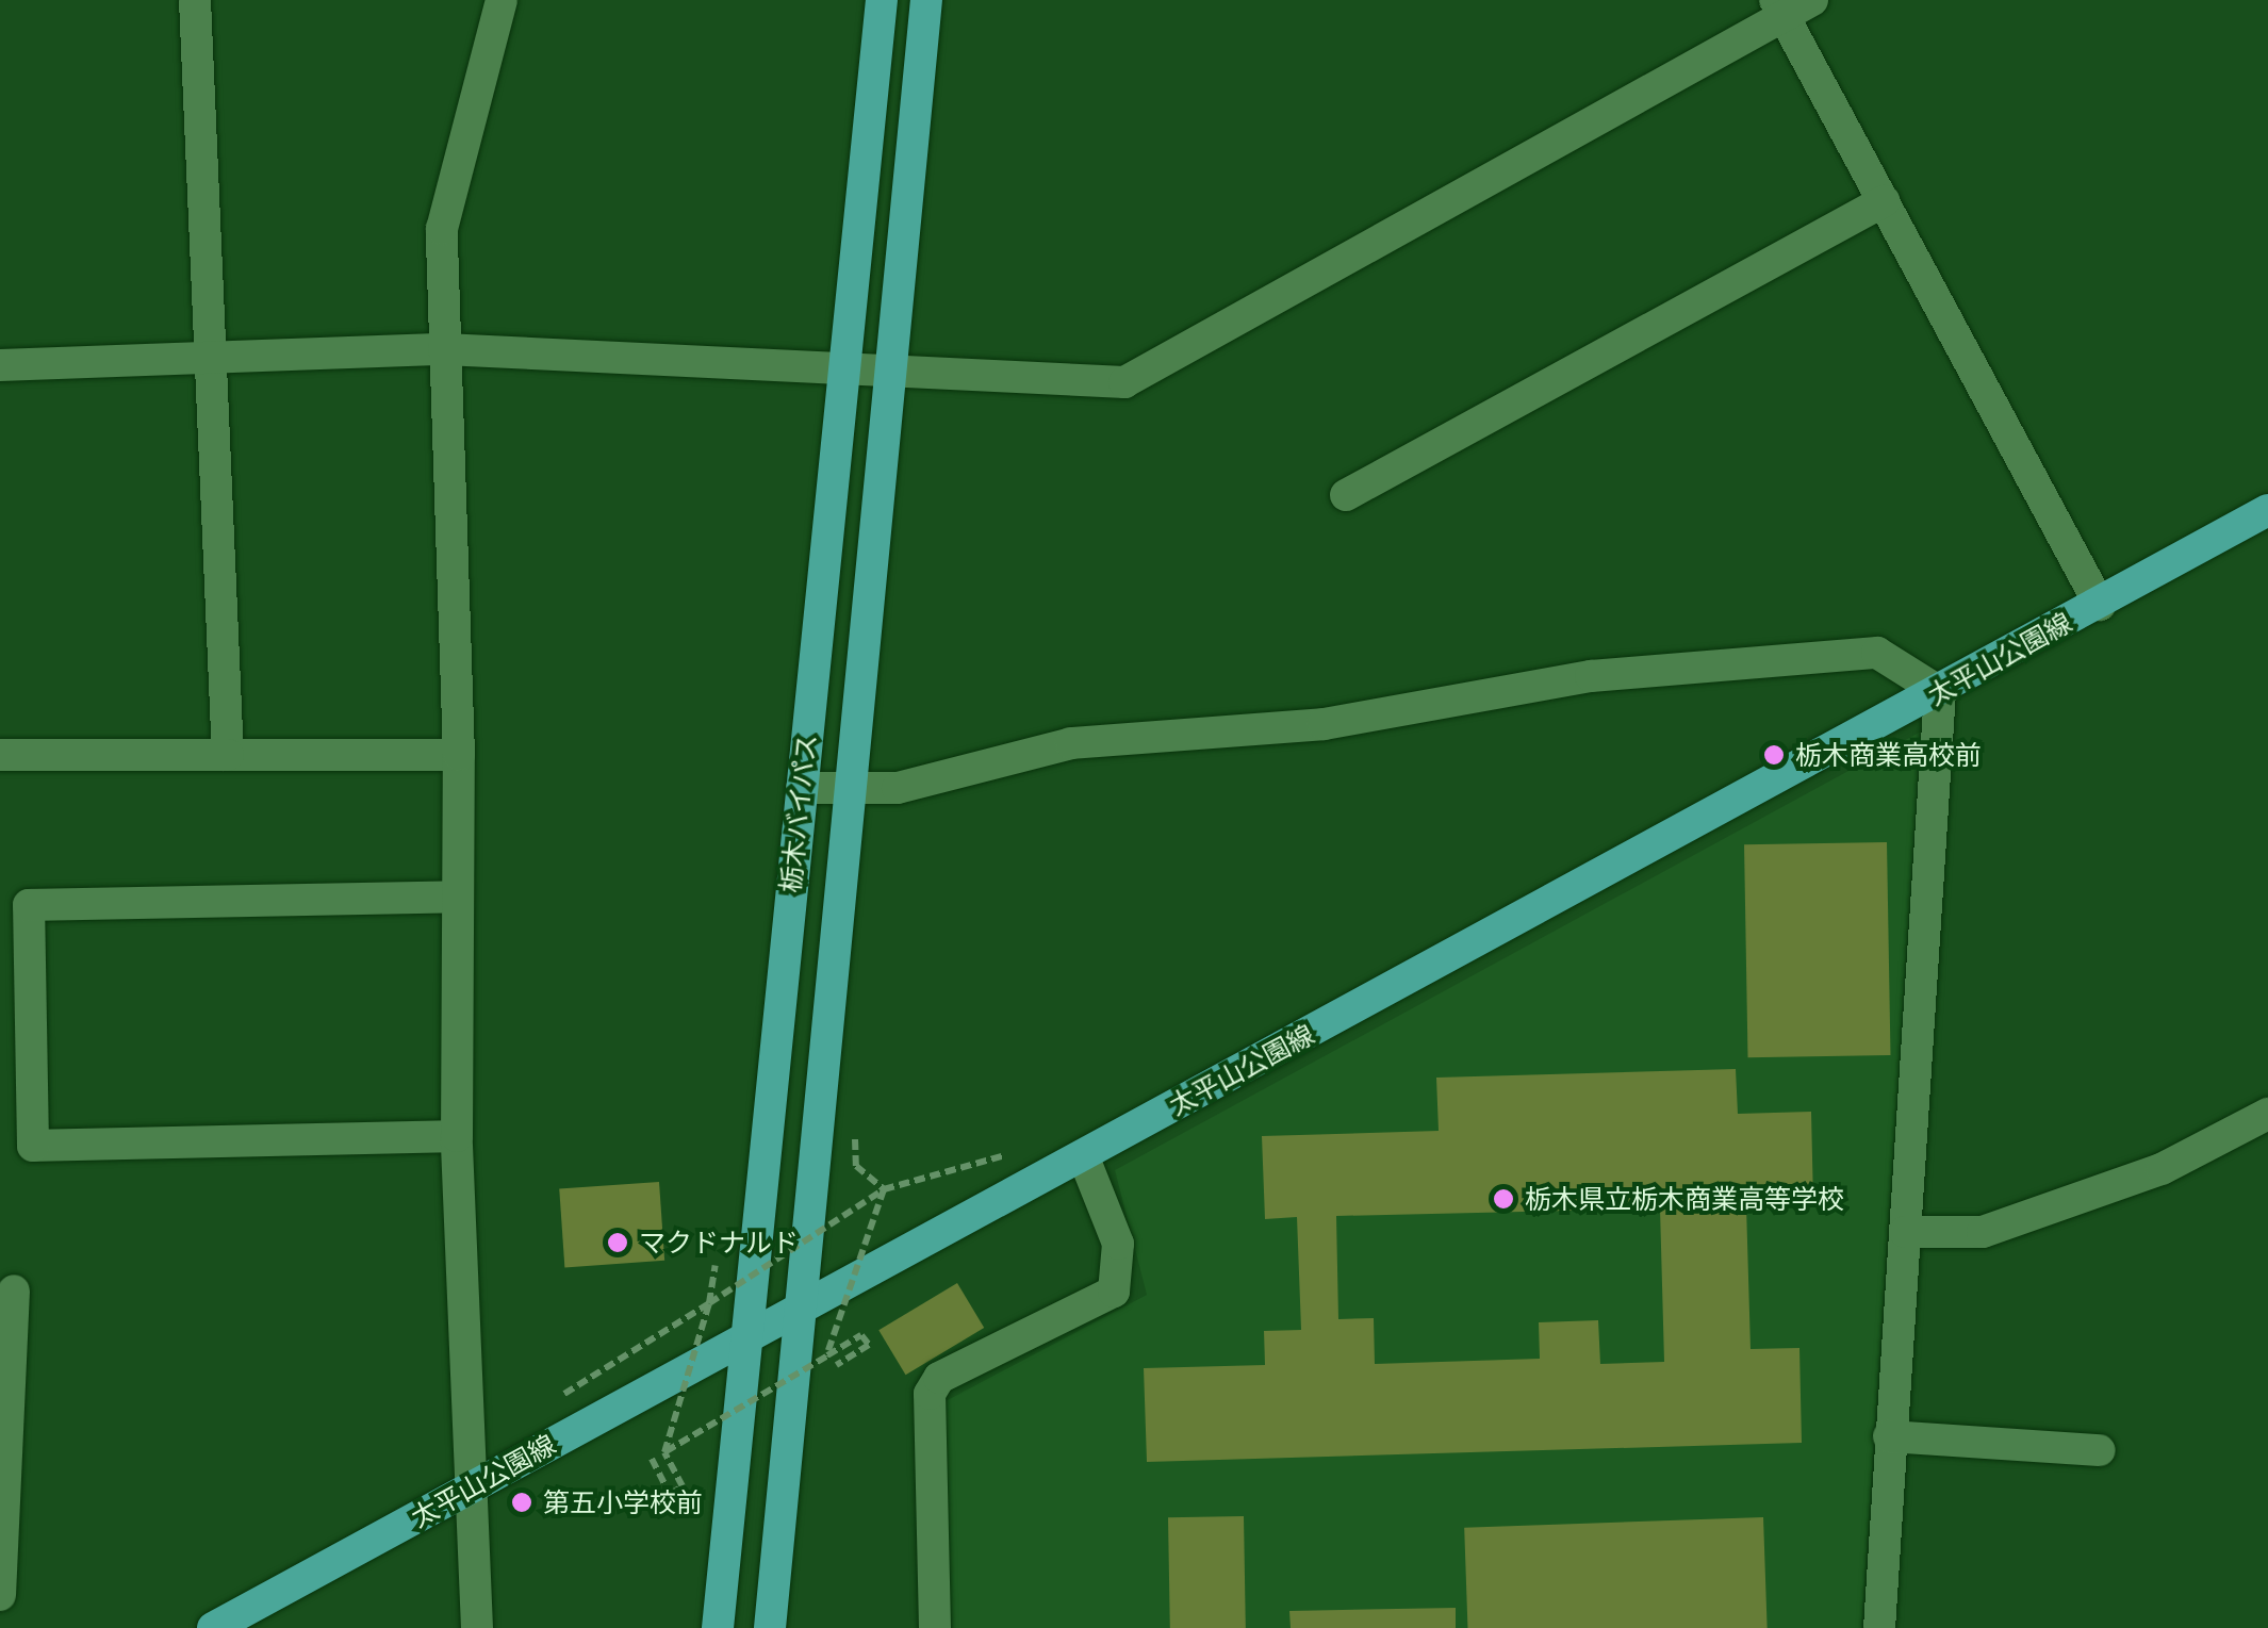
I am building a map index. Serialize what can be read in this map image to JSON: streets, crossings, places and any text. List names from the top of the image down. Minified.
{"streets":{"main road":["太平山公園線","栃木バイパス"]},"crossings":[["太平山公園線","栃木バイパス"]],"places":["栃木商業高校前","栃木県立栃木商業高等学校","マクドナルド","第五小学校前"]}
